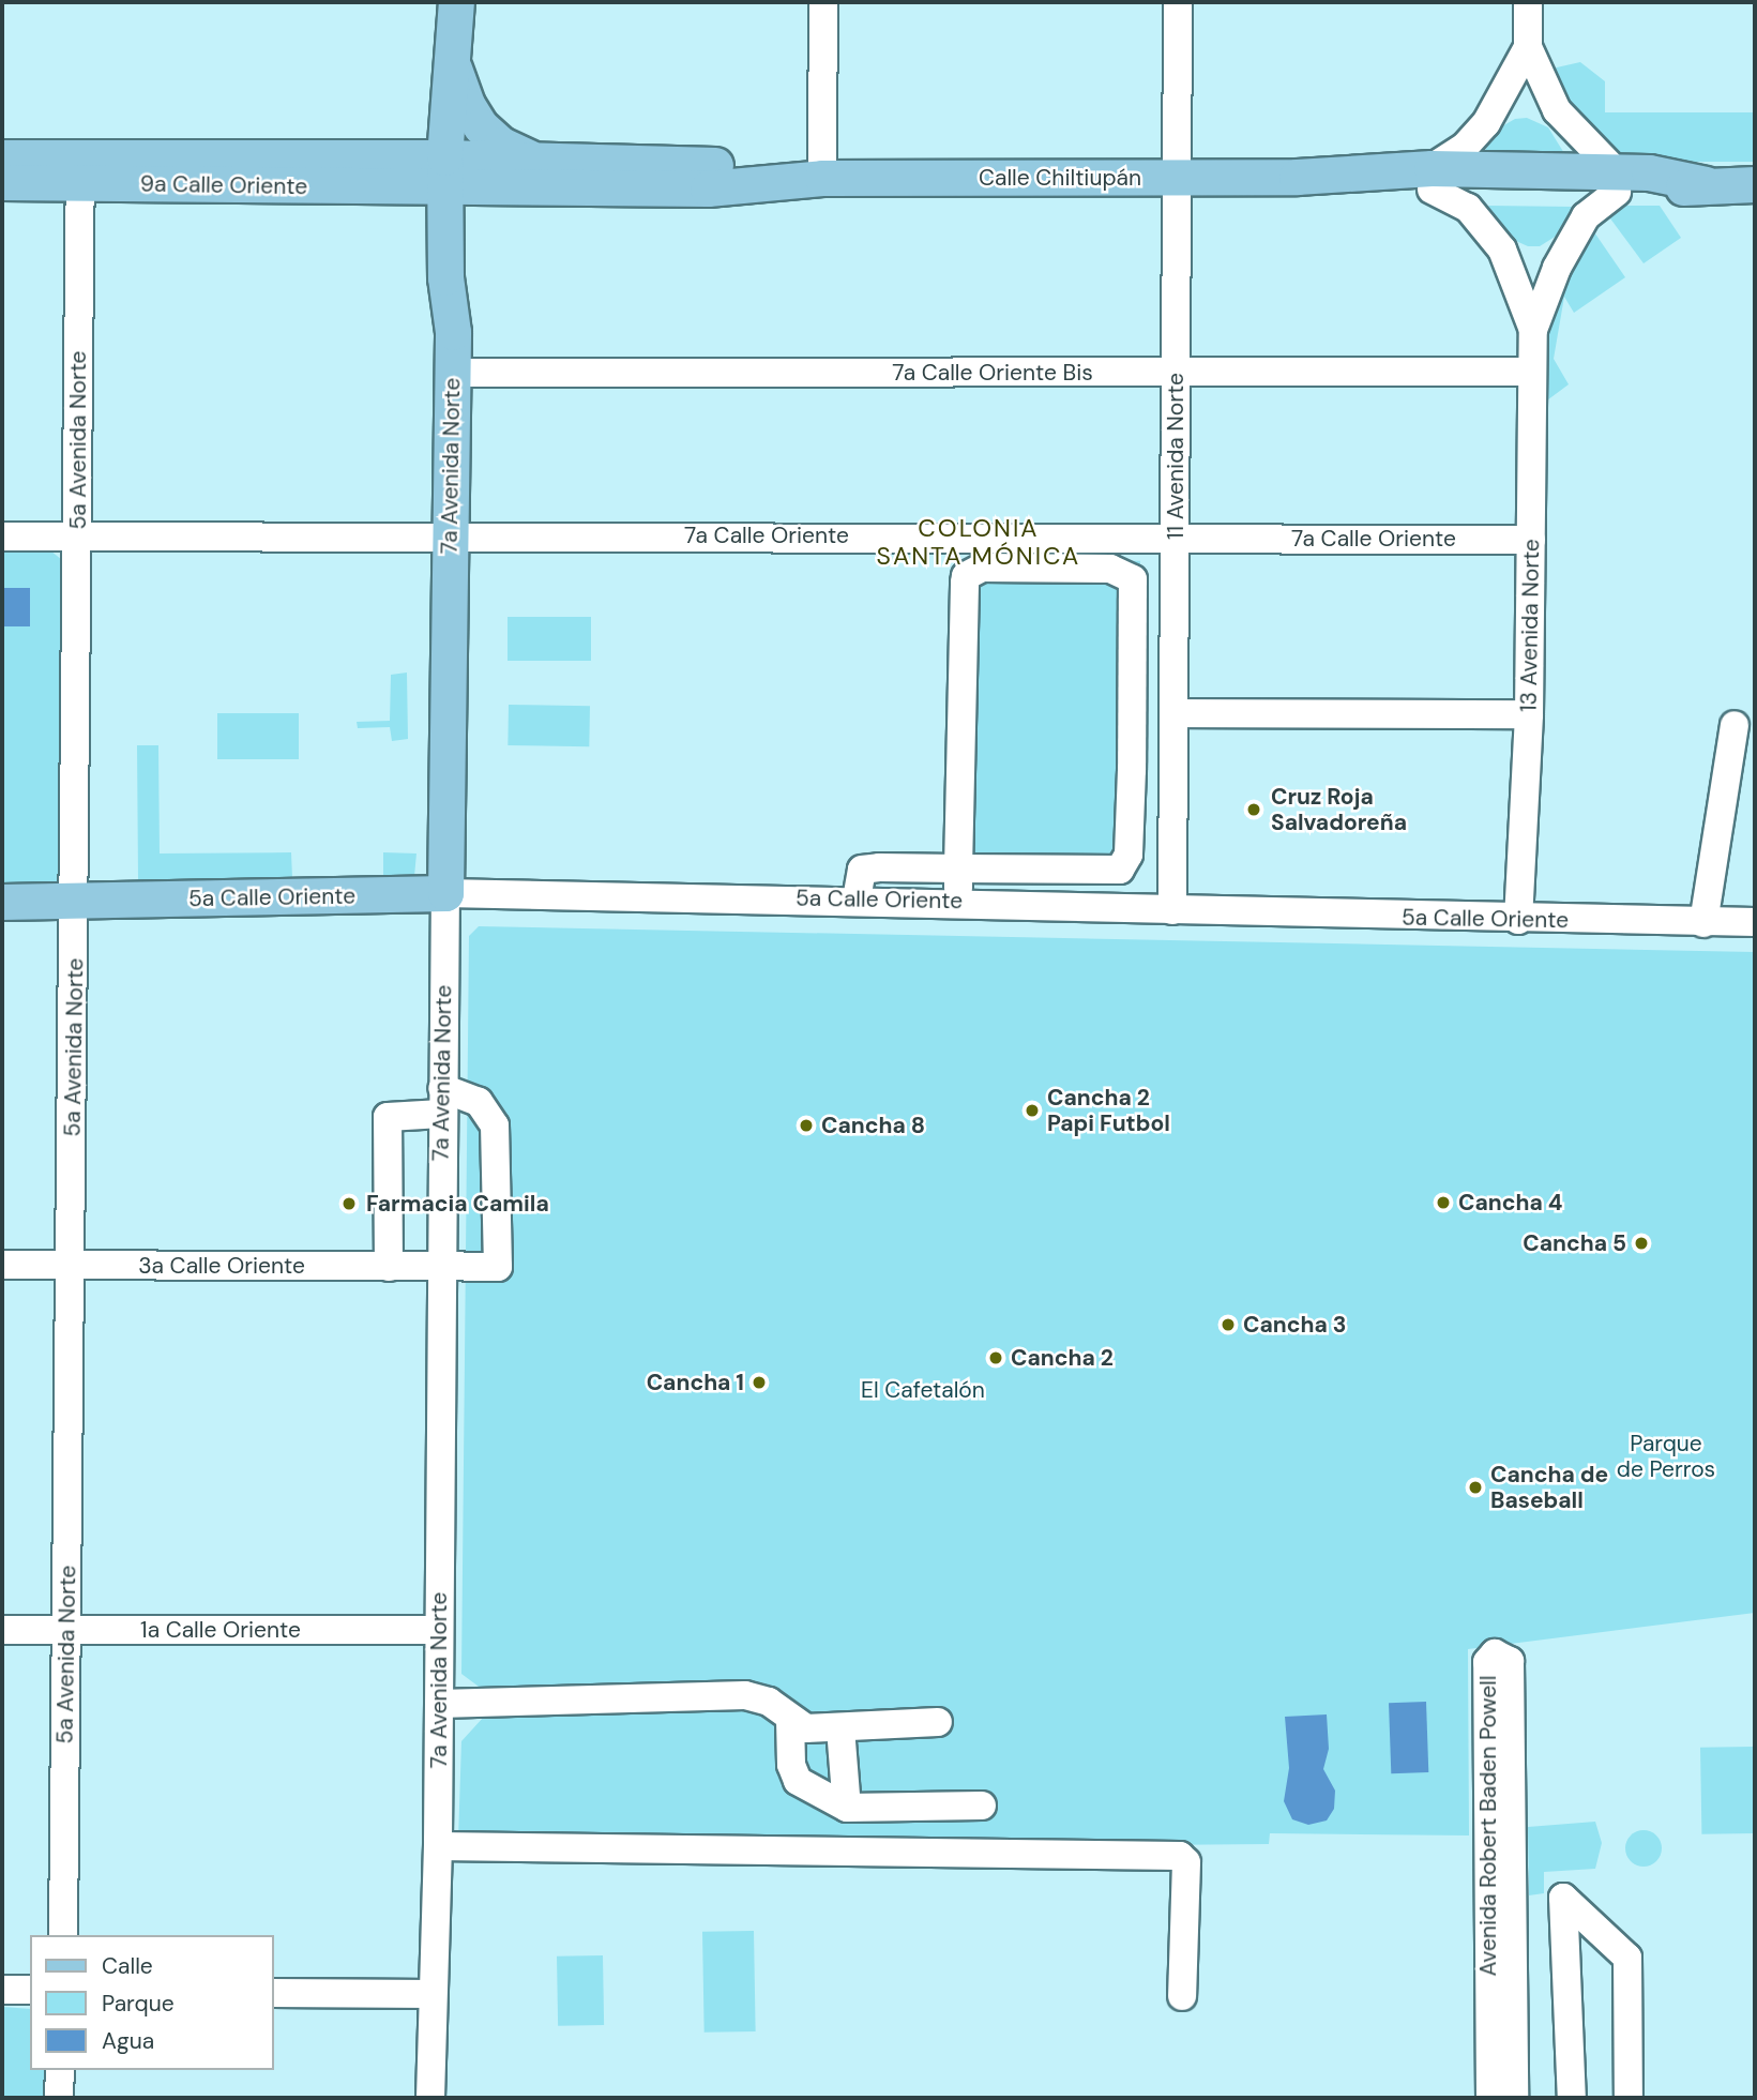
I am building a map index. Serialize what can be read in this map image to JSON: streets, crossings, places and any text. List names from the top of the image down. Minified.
{"streets":{"main road":["Calle Chiltiupán","9a Calle Oriente","7a Avenida Norte","5a Calle Oriente"],"street":["7a Calle Oriente Bis","5a Avenida Norte","11 Avenida Norte","7a Calle Oriente","13 Avenida Norte","3a Calle Oriente","1a Calle Oriente","Avenida Robert Baden Powell"]},"crossings":[["Calle Chiltiupán","9a Calle Oriente"],["Calle Chiltiupán","11 Avenida Norte"],["Calle Chiltiupán","7a Avenida Norte"],["Calle Chiltiupán","13 Avenida Norte"],["9a Calle Oriente","5a Avenida Norte"],["9a Calle Oriente","7a Avenida Norte"],["7a Calle Oriente Bis","11 Avenida Norte"],["7a Calle Oriente Bis","7a Avenida Norte"],["7a Calle Oriente Bis","13 Avenida Norte"],["5a Avenida Norte","7a Calle Oriente"],["5a Avenida Norte","5a Calle Oriente"],["5a Avenida Norte","3a Calle Oriente"],["5a Avenida Norte","1a Calle Oriente"],["11 Avenida Norte","7a Calle Oriente"],["11 Avenida Norte","5a Calle Oriente"],["7a Avenida Norte","7a Calle Oriente"],["7a Avenida Norte","5a Calle Oriente"],["7a Avenida Norte","3a Calle Oriente"],["7a Avenida Norte","1a Calle Oriente"],["7a Calle Oriente","13 Avenida Norte"],["13 Avenida Norte","5a Calle Oriente"]],"districts":["COLONIA SANTA MÓNICA"],"parks":["El Cafetalón","Parque de Perros"],"places":["Cruz Roja Salvadoreña","Cancha 2 Papi Futbol","Cancha 8","Cancha 4","Farmacia Camila","Cancha 5","Cancha 3","Cancha 2","Cancha 1","Cancha de Baseball"],"legend":["Calle","Parque","Agua"]}
